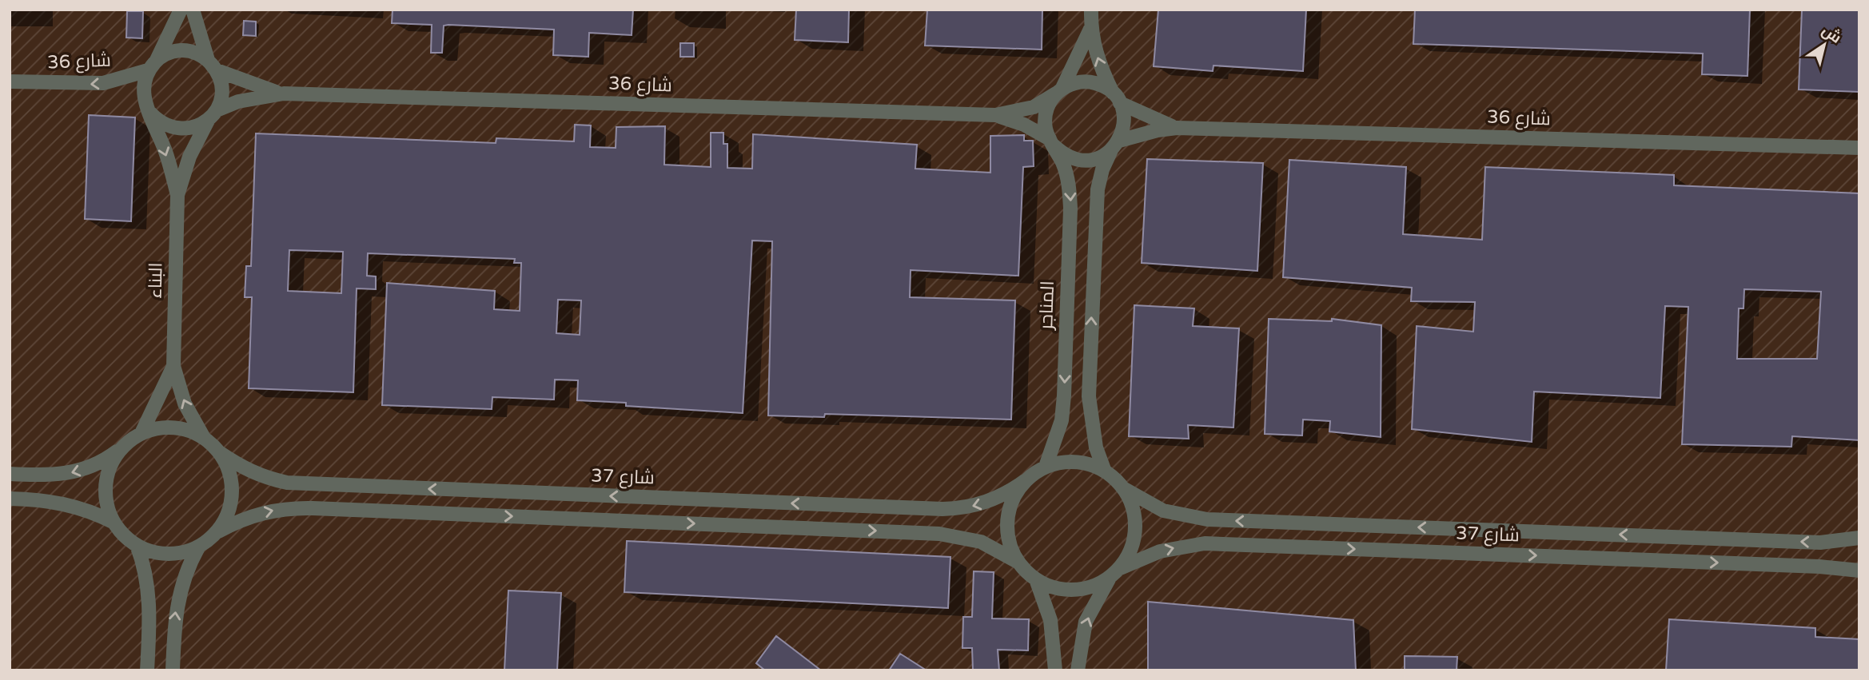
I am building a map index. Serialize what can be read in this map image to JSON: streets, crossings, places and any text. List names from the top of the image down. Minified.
{"streets":{"street":["شارع 36","البناء","المناجر","شارع 37"]},"crossings":[["شارع 36","البناء"],["شارع 36","المناجر"],["البناء","شارع 37"],["المناجر","شارع 37"]],"north":"top right"}
